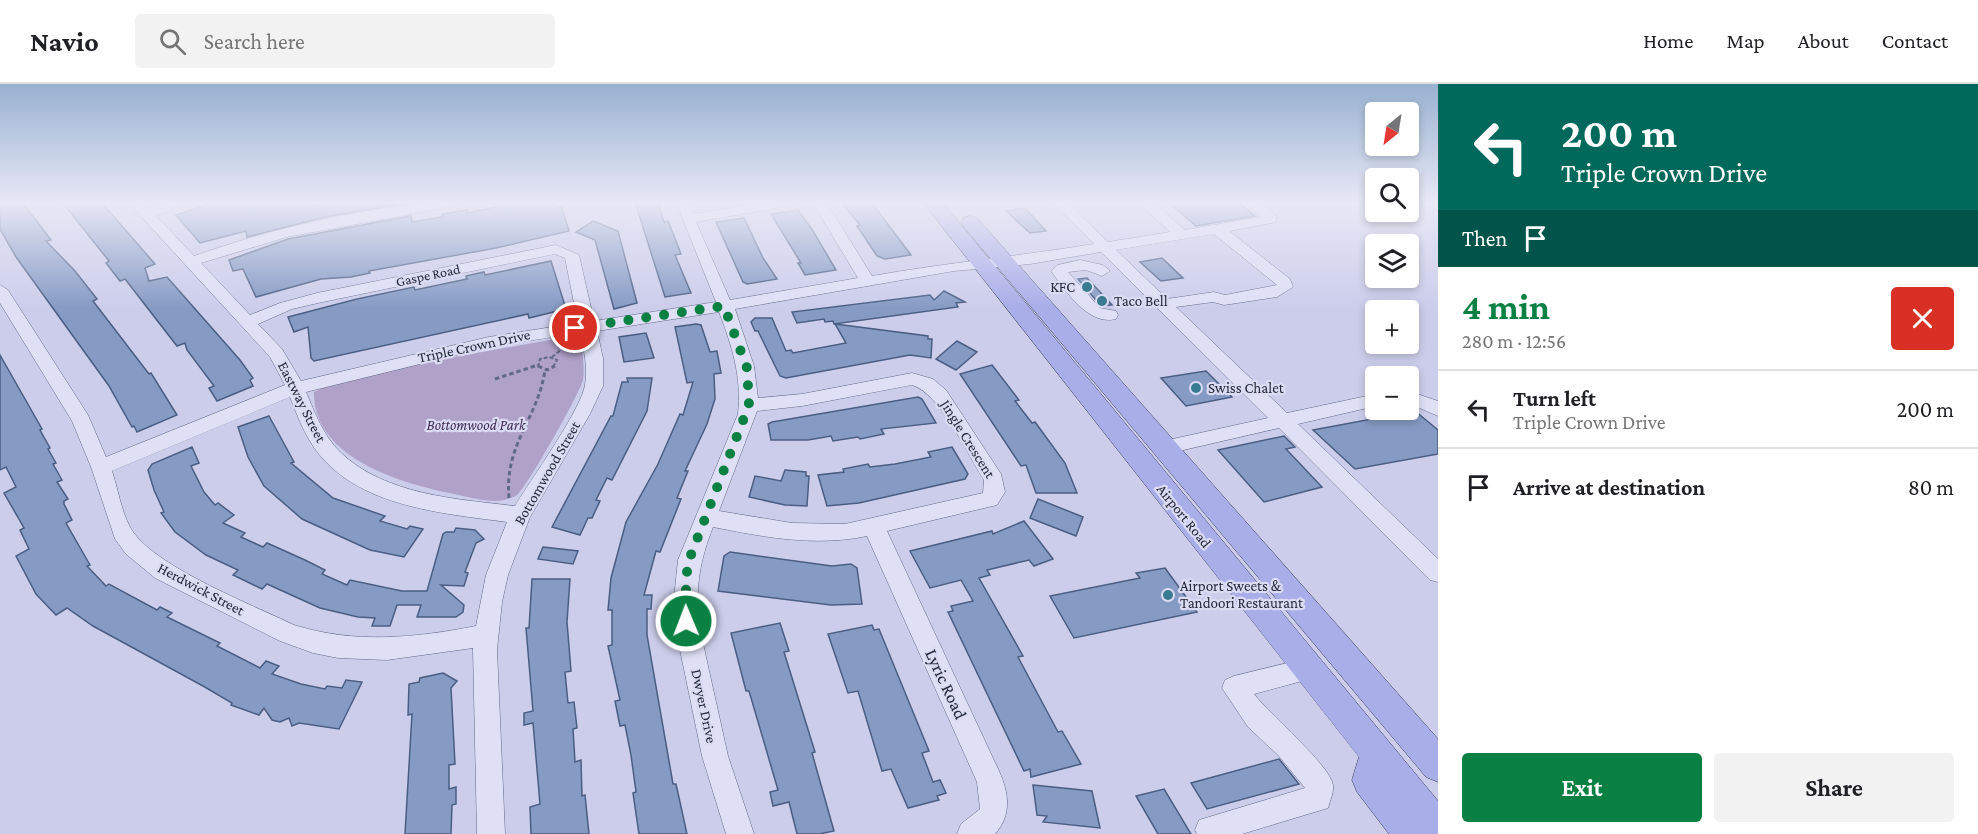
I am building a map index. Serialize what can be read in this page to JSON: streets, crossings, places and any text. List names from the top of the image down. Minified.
{"streets":{"main road":["Airport Road"],"street":["Gaspe Road","Triple Crown Drive","Eastway Street","Jingle Crescent","Bottomwood Street","Herdwick Street","Lyric Road","Dwyer Drive"]},"crossings":[["Gaspe Road","Triple Crown Drive"],["Gaspe Road","Eastway Street"],["Gaspe Road","Bottomwood Street"],["Triple Crown Drive","Eastway Street"],["Triple Crown Drive","Bottomwood Street"],["Triple Crown Drive","Airport Road"],["Triple Crown Drive","Herdwick Street"],["Triple Crown Drive","Dwyer Drive"],["Eastway Street","Bottomwood Street"],["Jingle Crescent","Lyric Road"],["Jingle Crescent","Dwyer Drive"],["Bottomwood Street","Herdwick Street"]],"parks":["Bottomwood Park"],"places":["KFC","Taco Bell","Swiss Chalet","Airport Sweets & Tandoori Restaurant"],"north":"bottom left","page":{"header":"Navio","search":"Search here","nav":["Home","Map","About","Contact"],"turn":["200 m","Triple Crown Drive"],"map_buttons":["+","−"],"then":"Then","heading":["4 min","280 m · 12:56"],"list":[{"name":"Turn left","note":"Triple Crown Drive","value":"200 m"},{"name":"Arrive at destination","value":"80 m"}],"buttons":["Exit","Share"]}}
